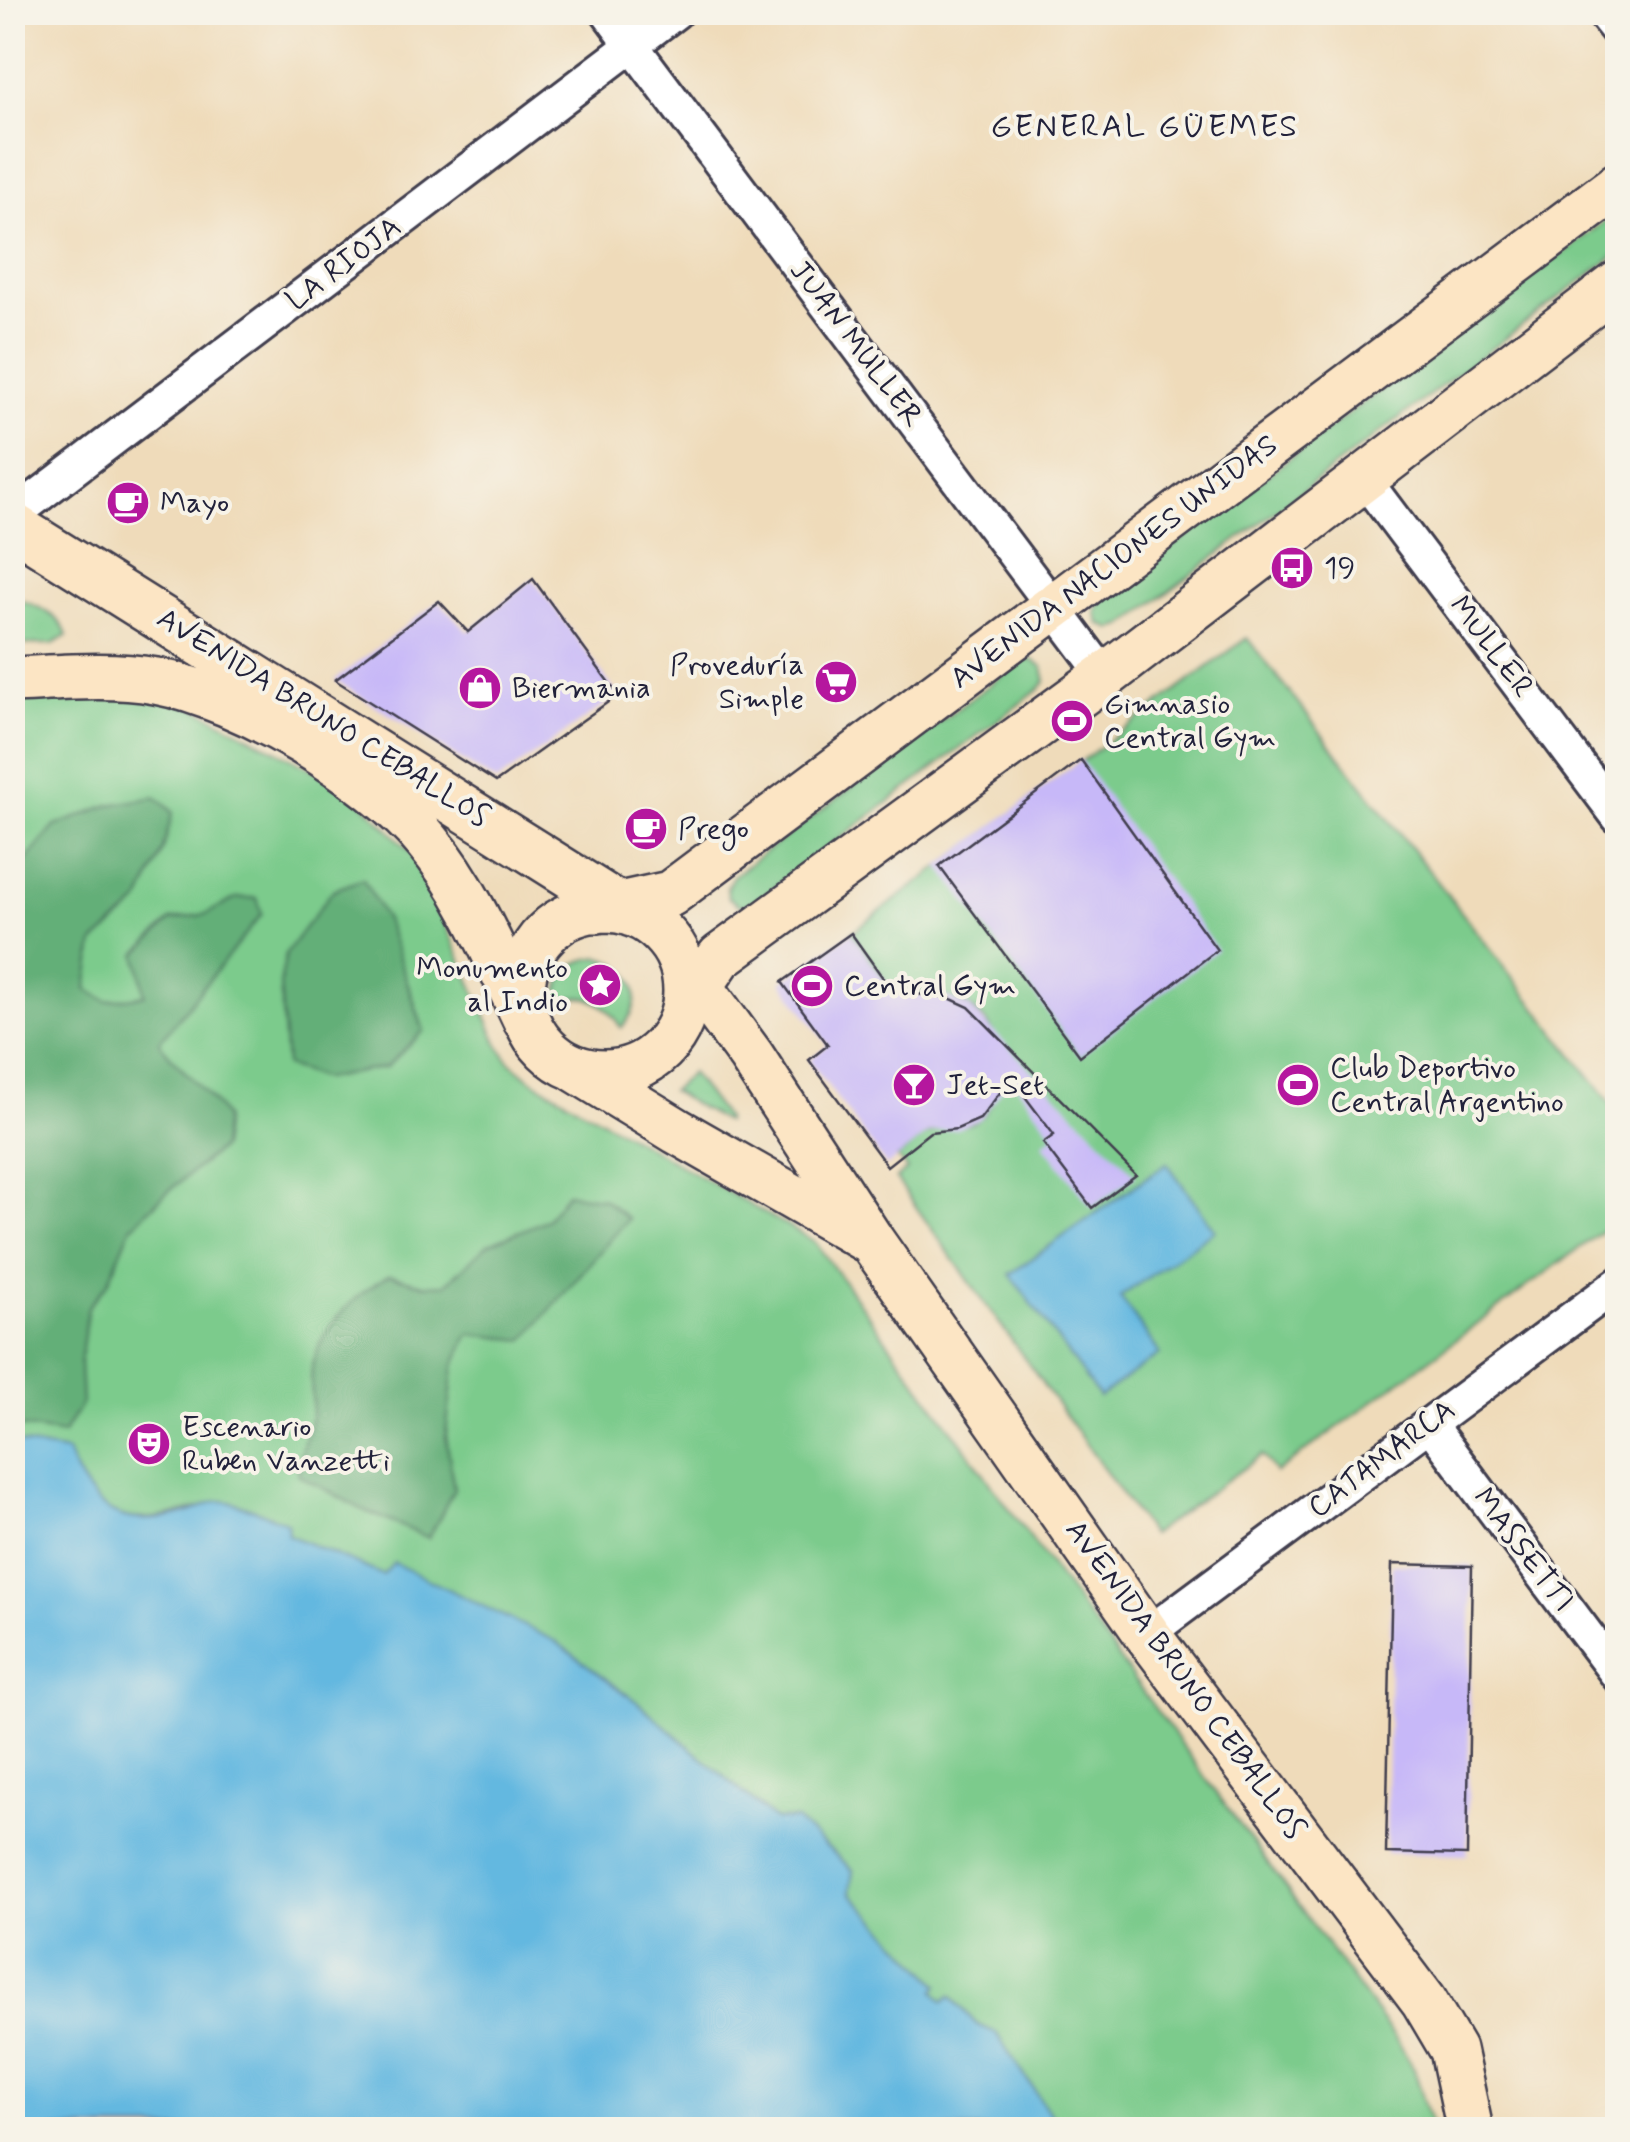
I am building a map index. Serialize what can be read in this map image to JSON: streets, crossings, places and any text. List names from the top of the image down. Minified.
{"streets":{"main road":["AVENIDA NACIONES UNIDAS","AVENIDA BRUNO CEBALLOS"],"street":["LA RIOJA","JUAN MULLER","MULLER","CATAMARCA","MASSETTI"]},"crossings":[["LA RIOJA","JUAN MULLER"],["JUAN MULLER","AVENIDA NACIONES UNIDAS"],["AVENIDA NACIONES UNIDAS","AVENIDA BRUNO CEBALLOS"],["AVENIDA BRUNO CEBALLOS","CATAMARCA"],["CATAMARCA","MASSETTI"]],"districts":["GENERAL GÜEMES"],"places":{"cafe":["Mayo","Prego"],"bus stop":["19"],"supermarket":["Proveduría Simple"],"shop":["Biermania"],"sports":["Gimnasio Central Gym","Central Gym","Club Deportivo Central Argentino"],"place":["Monumento al Indio"],"bar":["Jet-Set"],"theatre":["Escenario Ruben Vanzetti"]}}
